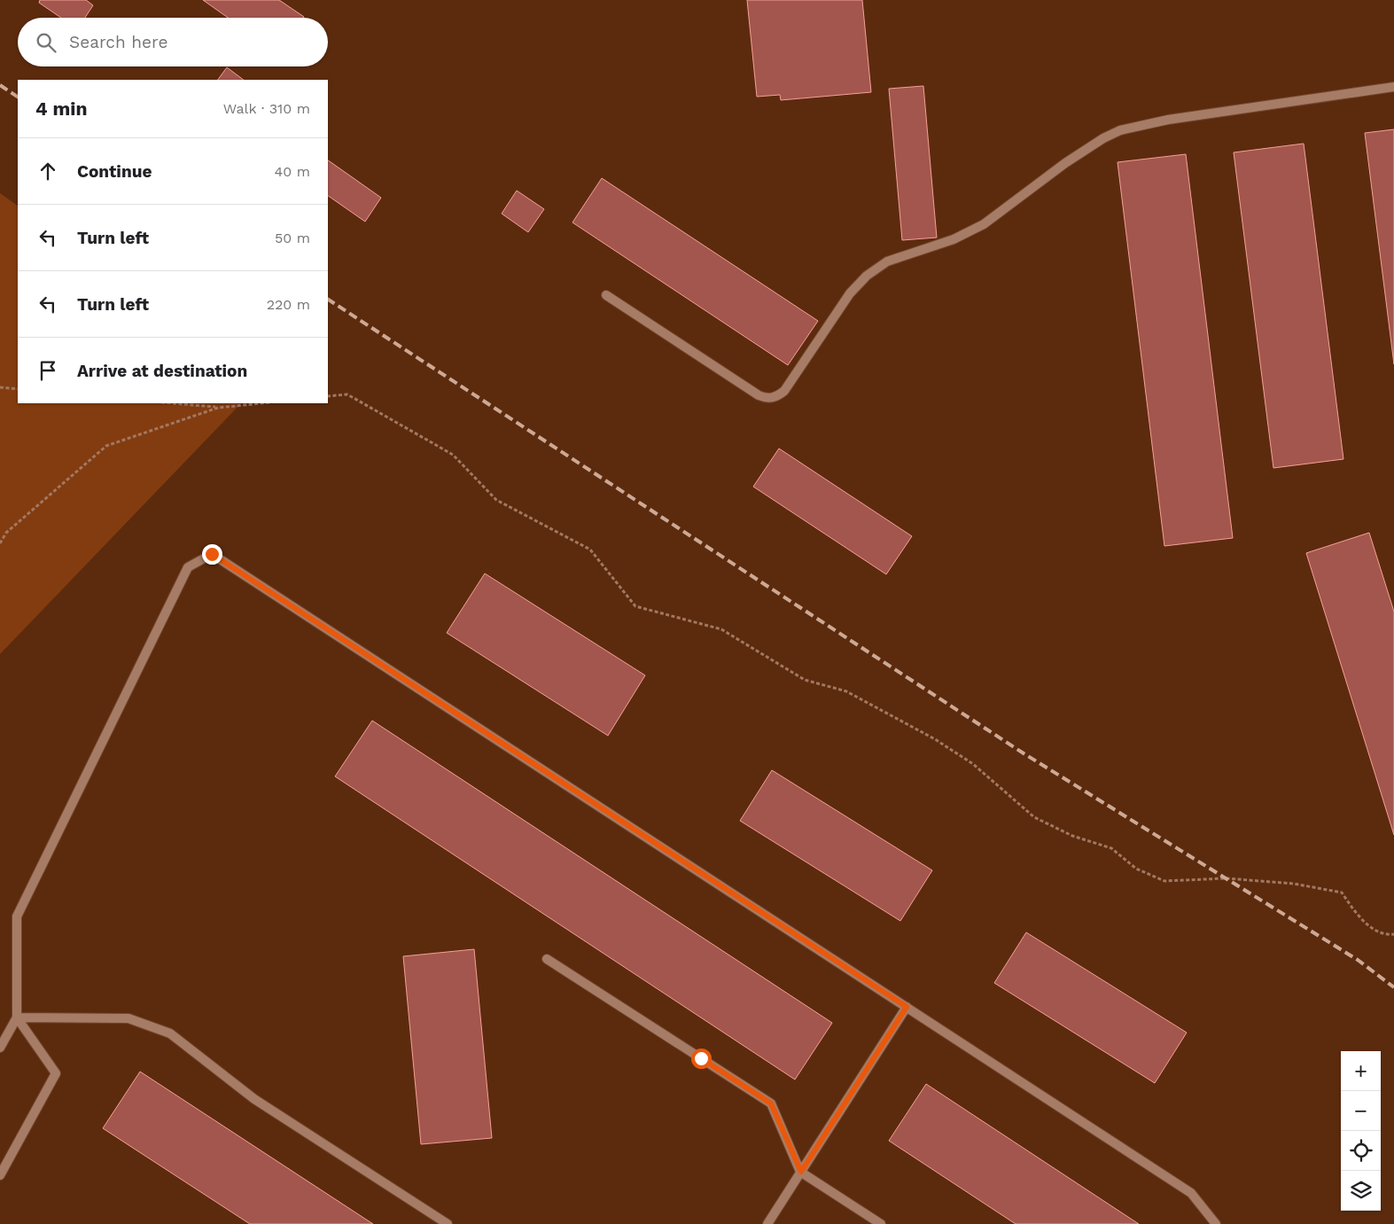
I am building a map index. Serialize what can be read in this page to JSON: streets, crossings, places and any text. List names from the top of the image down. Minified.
{"page":{"search":"Search here","heading":["4 min","Walk · 310 m"],"list":[["Continue","40 m"],["Turn left","50 m"],["Turn left","220 m"],"Arrive at destination"],"map_buttons":["+","−"]}}
